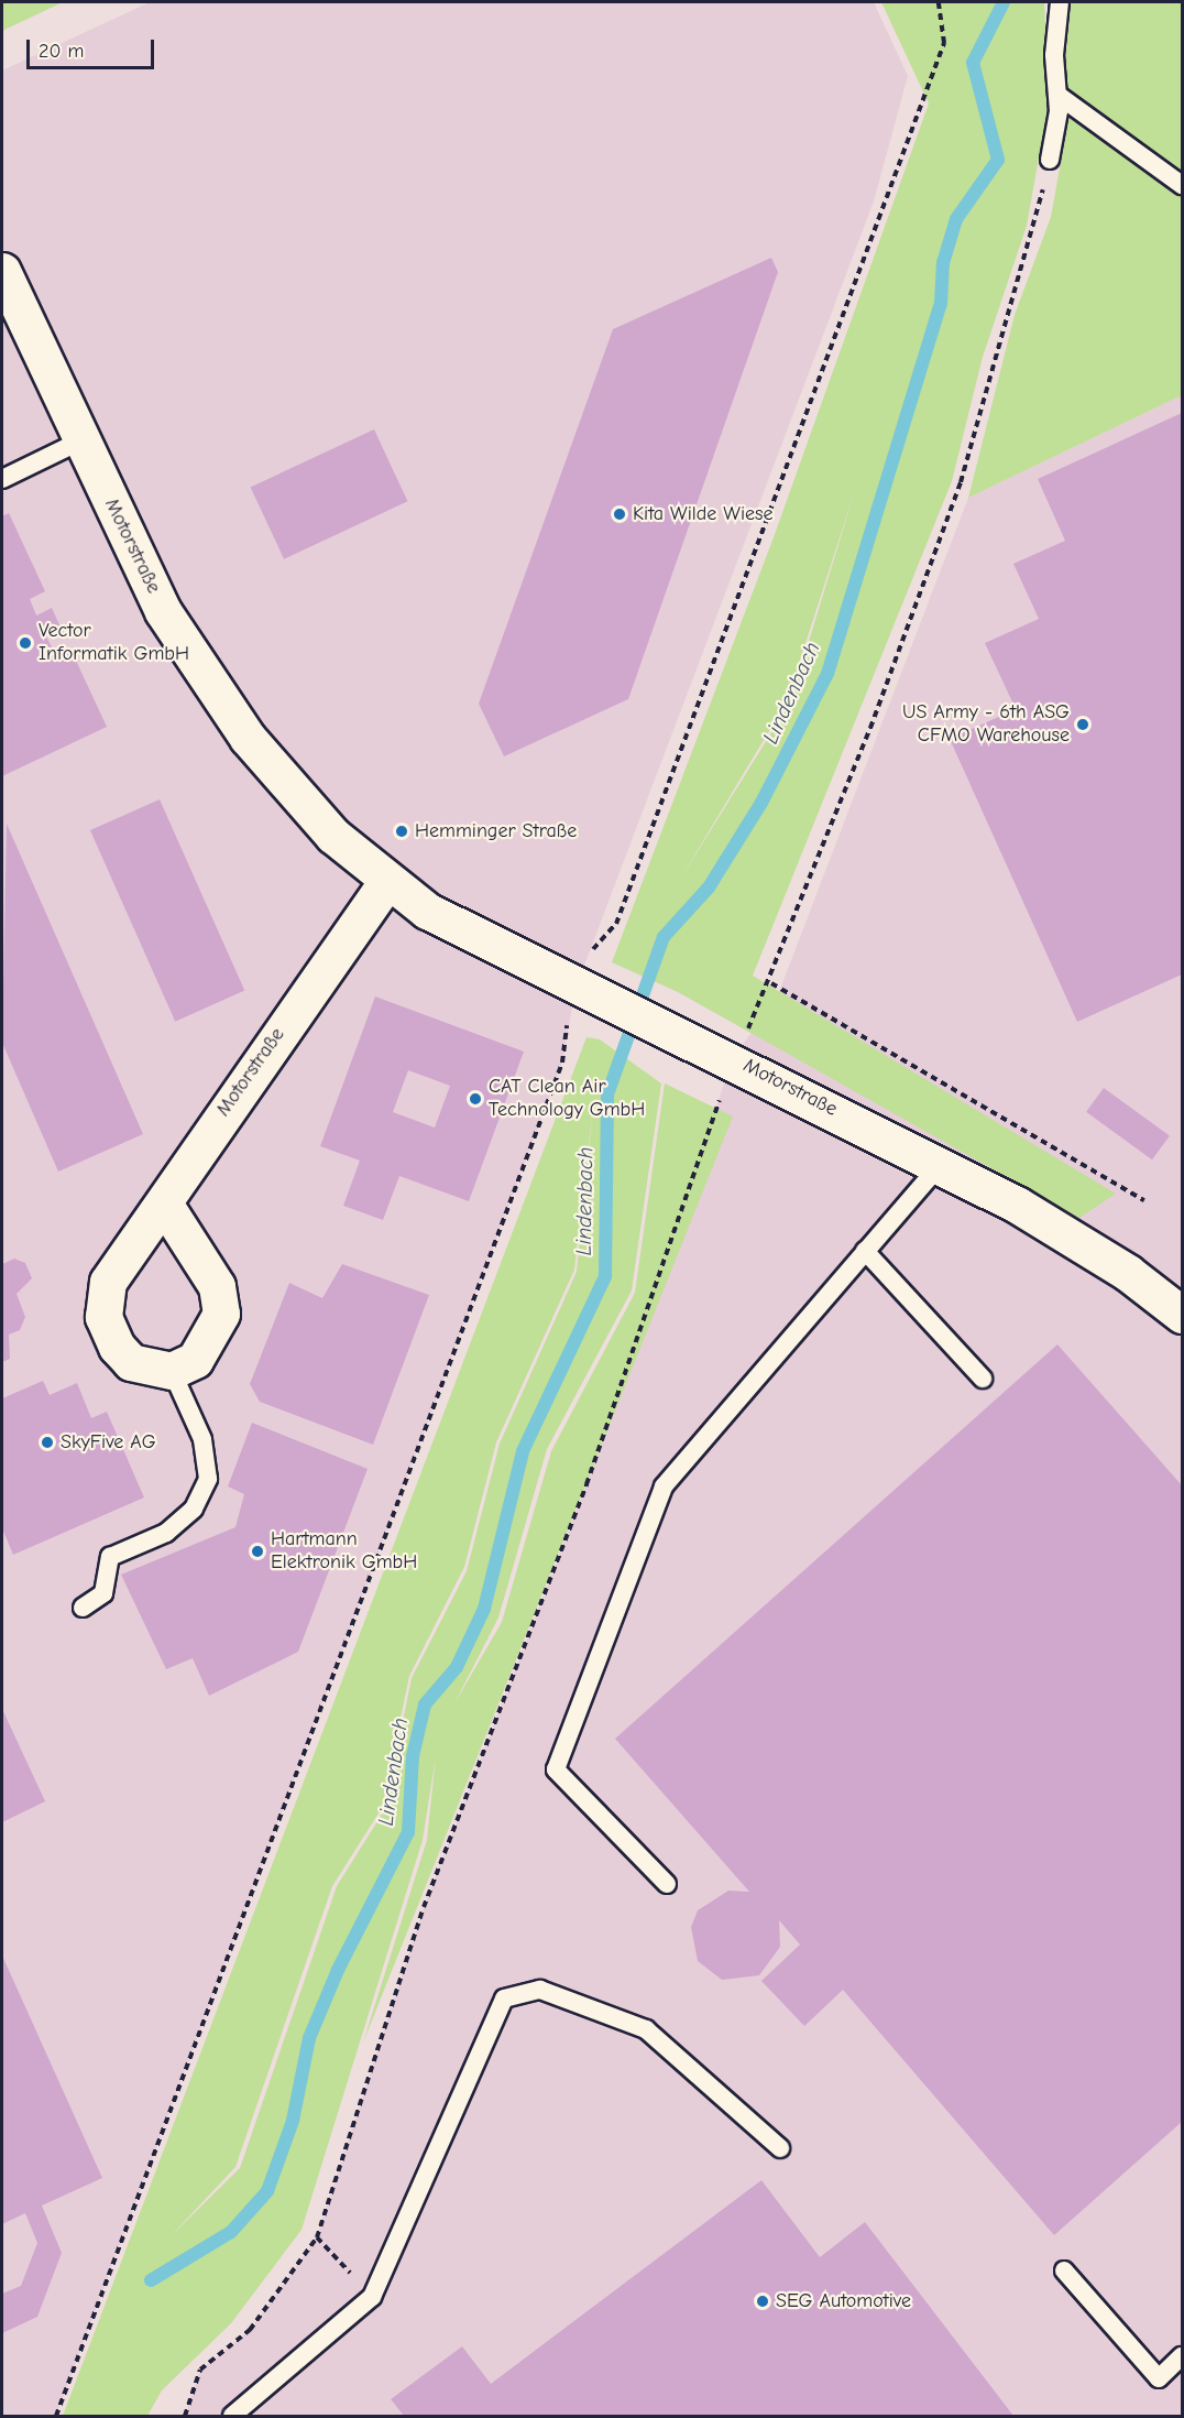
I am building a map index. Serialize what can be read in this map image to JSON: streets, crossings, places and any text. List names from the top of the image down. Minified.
{"streets":{"street":["Motorstraße"]},"water":["Lindenbach"],"places":["Kita Wilde Wiese","Vector Informatik GmbH","US Army - 6th ASG CFMO Warehouse","Hemminger Straße","CAT Clean Air Technology GmbH","SkyFive AG","Hartmann Elektronik GmbH","SEG Automotive"],"scale_bar":"20 m"}
